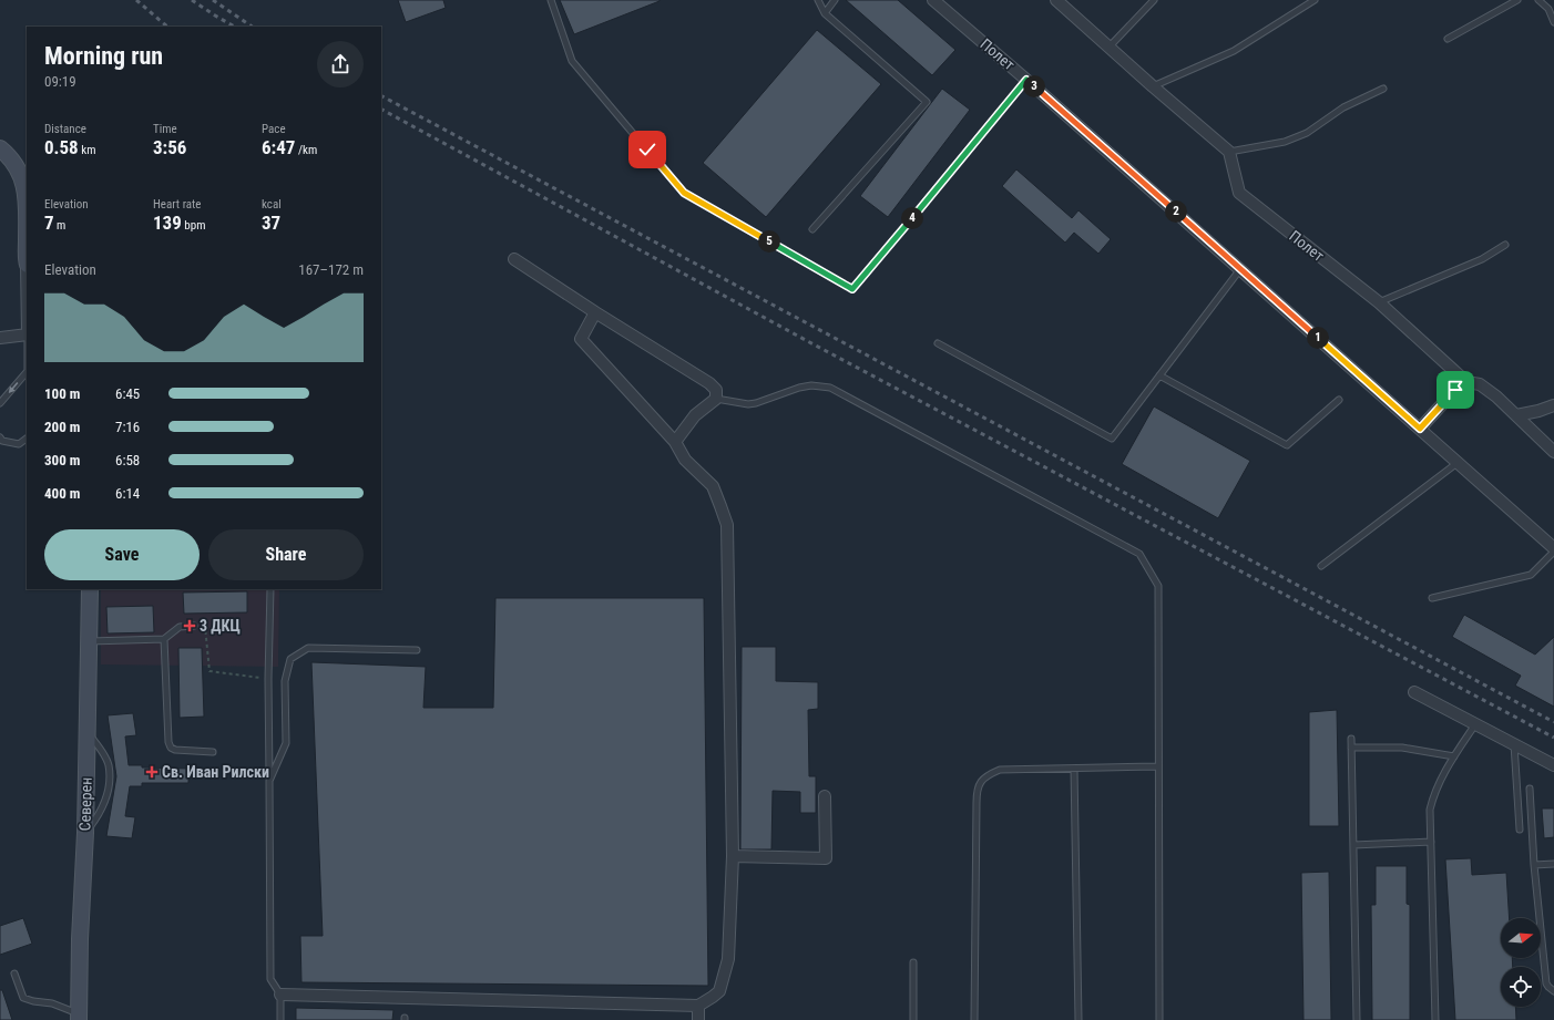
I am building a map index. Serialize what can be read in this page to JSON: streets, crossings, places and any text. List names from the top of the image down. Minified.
{"streets":{"main road":["Северен"],"street":["Полет"]},"places":{"health":["3 ДКЦ","Св. Иван Рилски"]},"north":"right","page":{"heading":["Morning run","09:19"],"pins":["3","2","4","5","1"],"stats":[["Distance","0.58 km"],["Time","3:56"],["Pace","6:47 /km"],["Elevation","7 m"],["Heart rate","139 bpm"],["kcal","37"]],"chart":["Elevation","167–172 m"],"list":[{"name":"100 m","note":"6:45"},{"name":"200 m","note":"7:16"},{"name":"300 m","note":"6:58"},{"name":"400 m","note":"6:14"}],"buttons":["Save","Share"]}}
